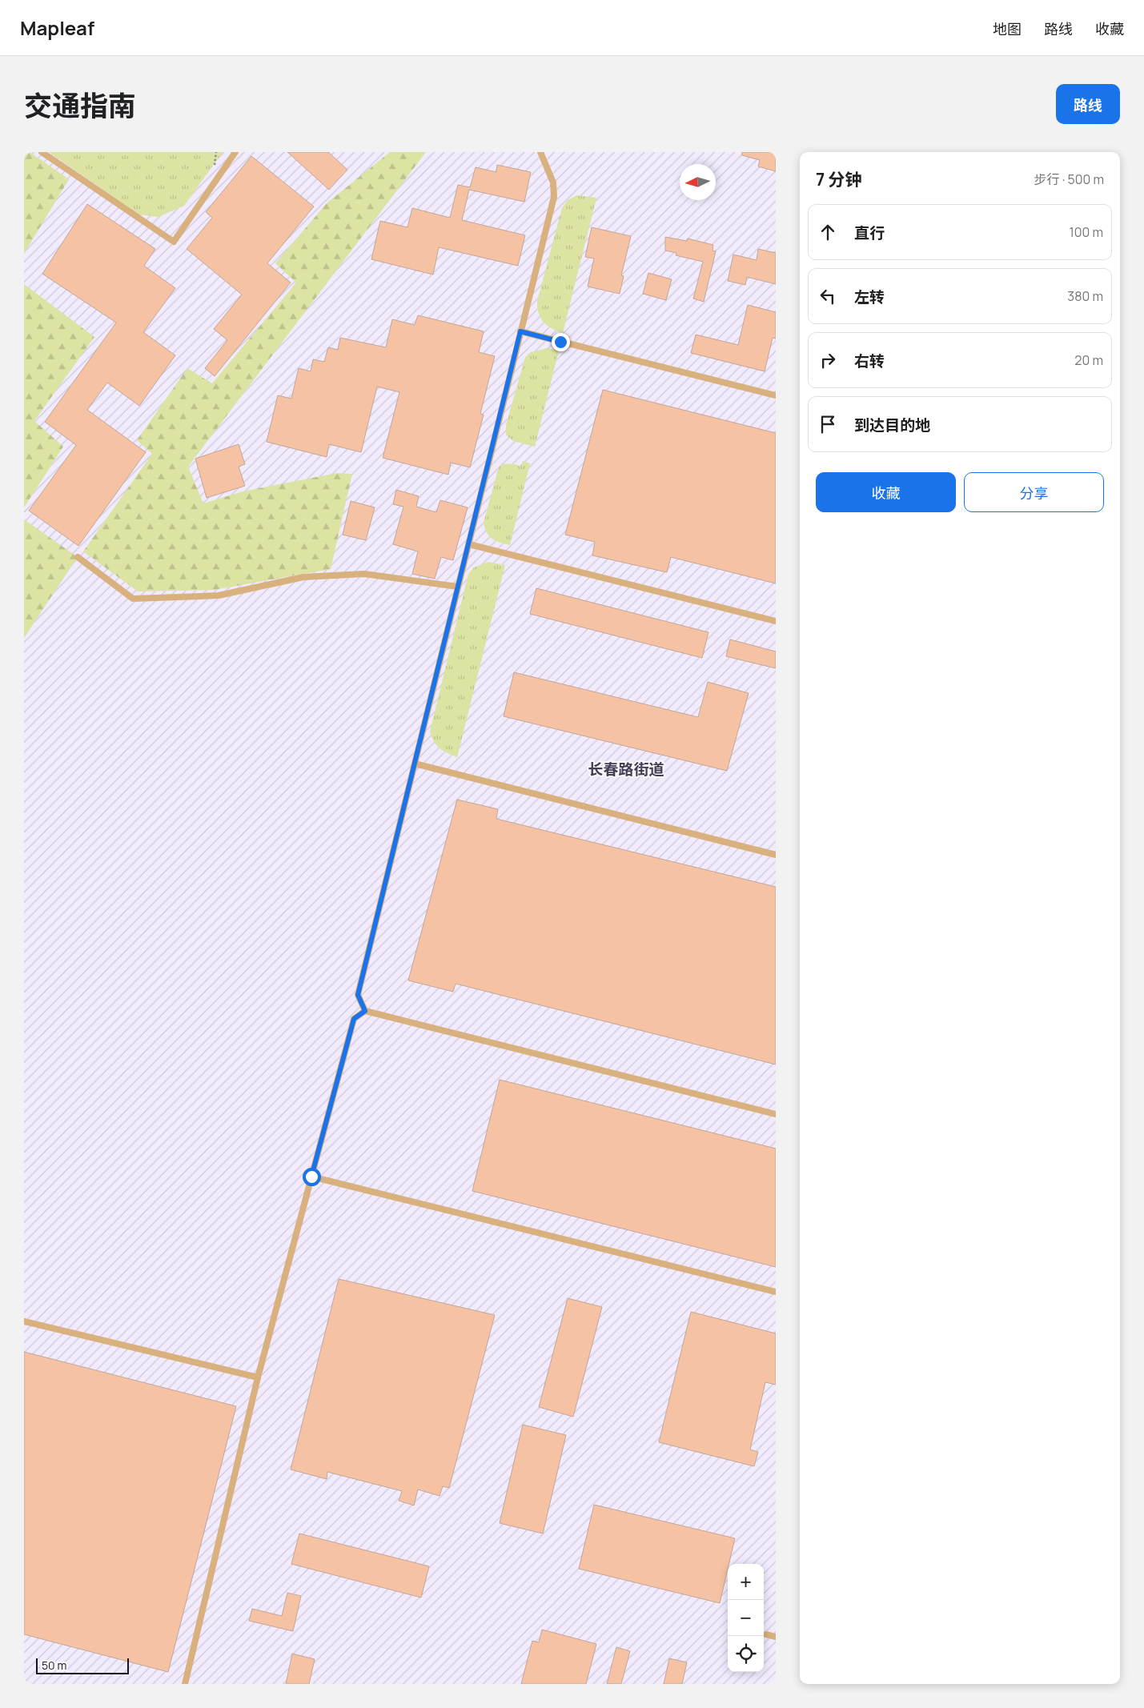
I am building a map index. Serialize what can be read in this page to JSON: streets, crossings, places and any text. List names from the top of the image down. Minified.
{"districts":["长春路街道"],"scale_bar":"50 m","north":"left","page":{"header":"Mapleaf","nav":["地图","路线","收藏"],"title":"交通指南","buttons":["路线",["收藏","分享"]],"heading":["7 分钟","步行 · 500 m"],"list":[["直行","100 m"],["左转","380 m"],["右转","20 m"],"到达目的地"],"map_buttons":["+","−"],"scale":"50 m"}}
